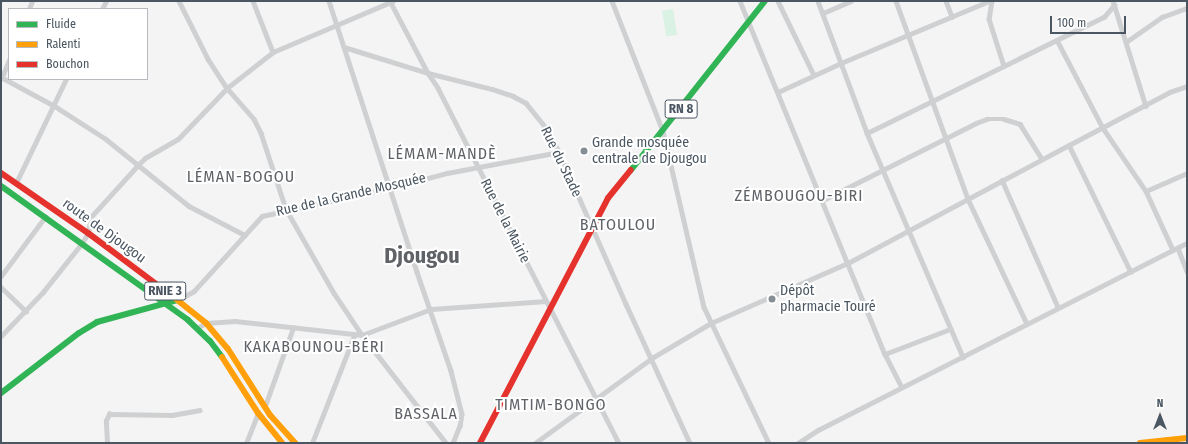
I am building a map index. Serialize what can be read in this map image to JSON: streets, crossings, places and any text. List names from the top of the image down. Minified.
{"streets":{"main road":["RN 8","route de Djougou","RNIE 3"],"street":["Rue du Stade","Rue de la Grande Mosquée","Rue de la Mairie"]},"crossings":[["RN 8","Rue du Stade"],["RN 8","Rue de la Mairie"],["Rue du Stade","Rue de la Grande Mosquée"],["Rue du Stade","Rue de la Mairie"],["Rue de la Grande Mosquée","Rue de la Mairie"],["Rue de la Grande Mosquée","route de Djougou"]],"districts":["LÉMAM-MANDÈ","LÉMAN-BOGOU","ZÉMBOUGOU-BIRI","BATOULOU","Djougou","KAKABOUNOU-BÉRI","TIMTIM-BONGO","BASSALA"],"places":["Grande mosquée centrale de Djougou","Dépôt pharmacie Touré"],"legend":["Fluide","Ralenti","Bouchon"],"scale_bar":"100 m","north":"top"}
